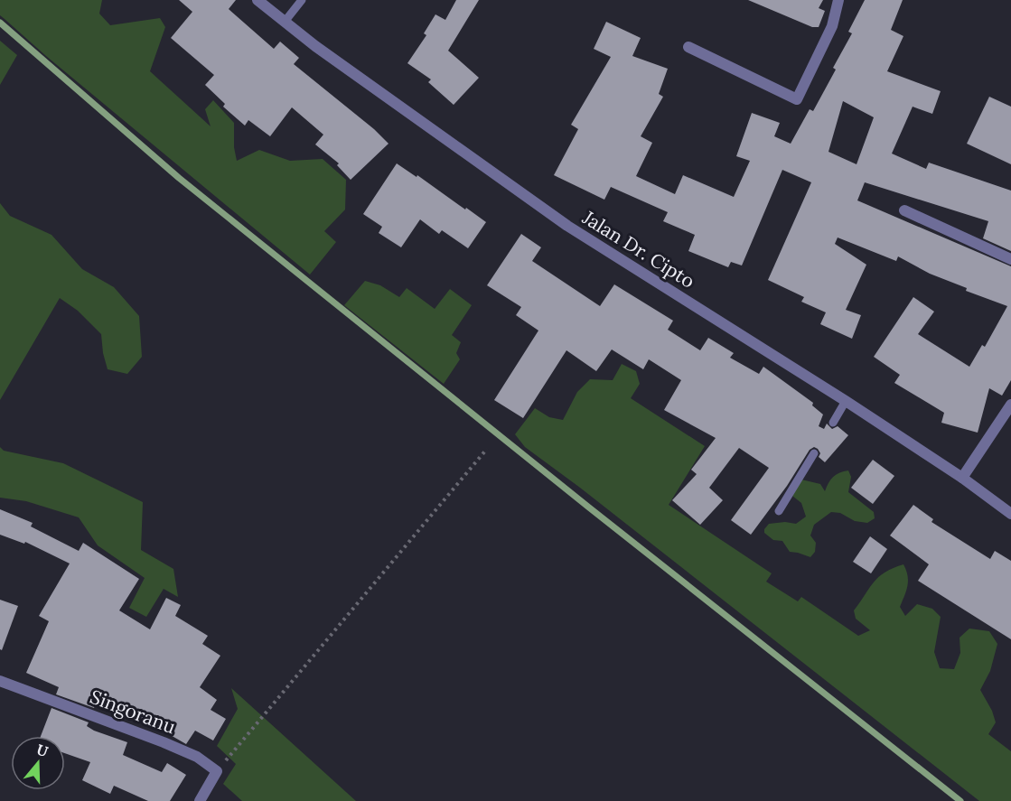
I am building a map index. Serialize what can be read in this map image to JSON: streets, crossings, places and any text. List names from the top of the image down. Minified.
{"streets":{"street":["Jalan Dr. Cipto","Singoranu"]},"north":"top"}
